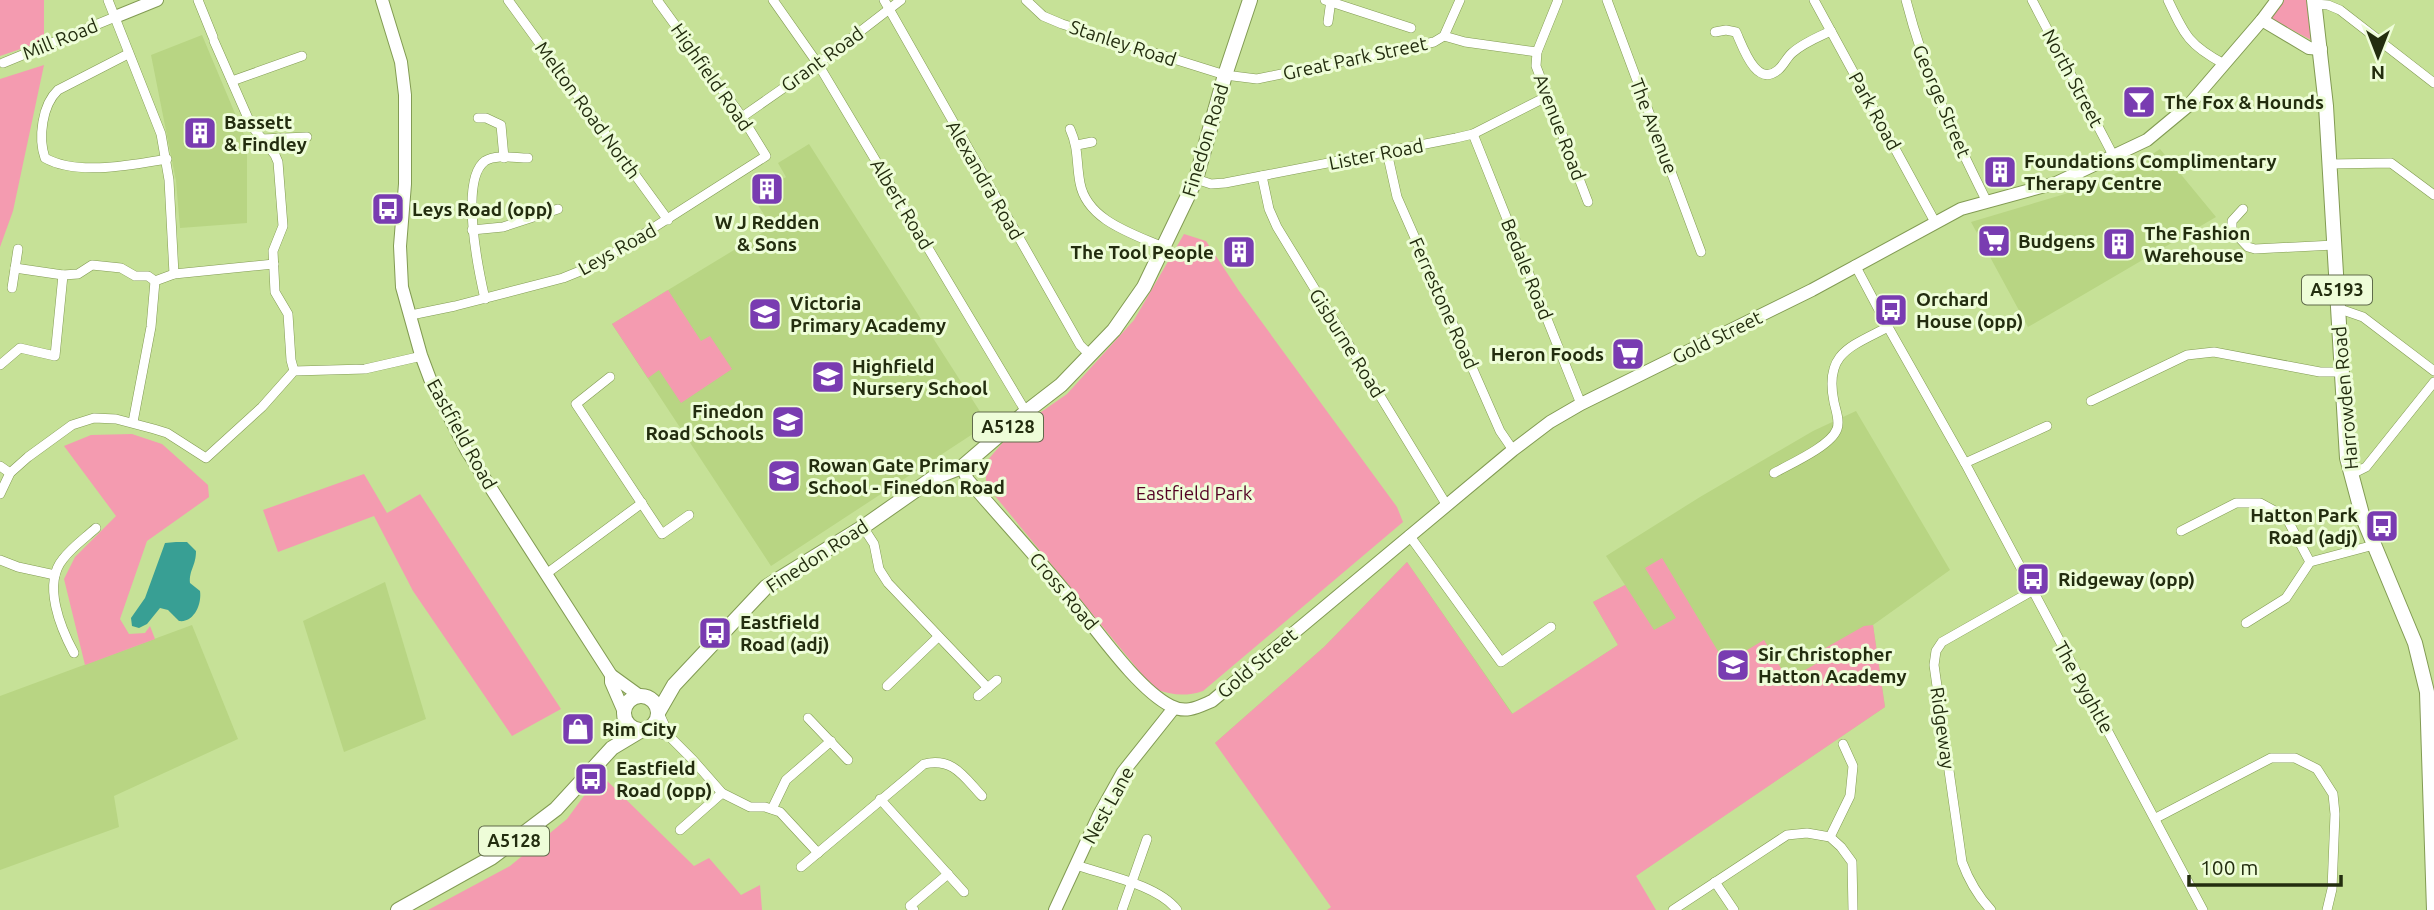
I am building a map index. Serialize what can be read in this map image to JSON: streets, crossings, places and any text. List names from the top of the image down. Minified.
{"streets":{"main road":["Finedon Road","A5193","Harrowden Road","A5128"],"street":["Mill Road","Stanley Road","Great Park Street","Grant Road","Highfield Road","North Street","George Street","Melton Road North","Park Road","The Avenue","Avenue Road","Lister Road","Alexandra Road","Albert Road","Leys Road","Bedale Road","Ferrestone Road","Gold Street","Gisburne Road","Eastfield Road","Cross Road","The Pyghtle","Ridgeway","Nest Lane"]},"crossings":[["Stanley Road","Great Park Street"],["Stanley Road","Finedon Road"],["Stanley Road","A5128"],["Great Park Street","Finedon Road"],["Great Park Street","A5128"],["Grant Road","Highfield Road"],["Grant Road","Alexandra Road"],["Grant Road","Albert Road"],["Highfield Road","Leys Road"],["North Street","Gold Street"],["George Street","Gold Street"],["Melton Road North","Leys Road"],["Park Road","Gold Street"],["Avenue Road","Lister Road"],["Finedon Road","Lister Road"],["Finedon Road","Alexandra Road"],["Finedon Road","Albert Road"],["Finedon Road","A5128"],["Finedon Road","Eastfield Road"],["Finedon Road","Cross Road"],["Lister Road","Bedale Road"],["Lister Road","Ferrestone Road"],["Lister Road","Gisburne Road"],["Leys Road","Eastfield Road"],["Bedale Road","Gold Street"],["Ferrestone Road","Gold Street"],["Gold Street","Gisburne Road"],["Gold Street","Cross Road"],["Gold Street","The Pyghtle"],["Gold Street","Nest Lane"],["A5128","Eastfield Road"],["Cross Road","Nest Lane"],["The Pyghtle","Ridgeway"]],"parks":["Eastfield Park"],"places":{"bar":["The Fox & Hounds"],"building":["Bassett & Findley","Foundations Complimentary Therapy Centre","W J Redden & Sons","The Fashion Warehouse","The Tool People"],"bus stop":["Leys Road (opp)","Orchard House (opp)","Hatton Park Road (adj)","Ridgeway (opp)","Eastfield Road (adj)","Eastfield Road (opp)"],"supermarket":["Budgens","Heron Foods"],"school or university":["Victoria Primary Academy","Highfield Nursery School","Finedon Road Schools","Rowan Gate Primary School - Finedon Road","Sir Christopher Hatton Academy"],"shop":["Rim City"]},"scale_bar":"100 m","north":"bottom"}
